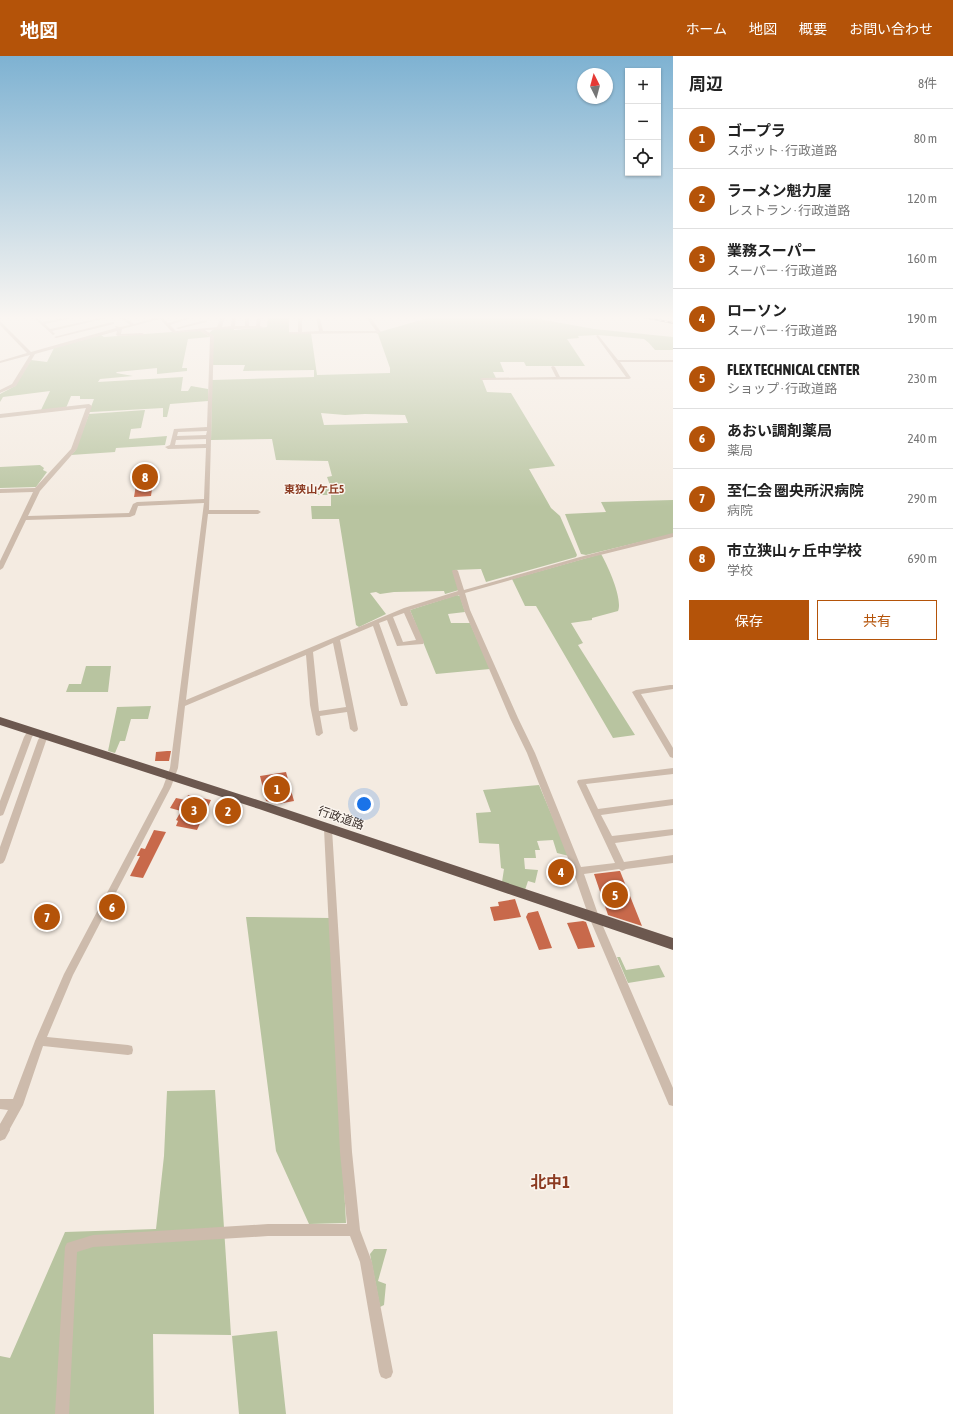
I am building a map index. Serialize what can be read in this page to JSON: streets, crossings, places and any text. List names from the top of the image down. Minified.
{"streets":{"highway":["行政道路"]},"districts":["東狭山ケ丘5","北中1"],"north":"top","page":{"header":"地図","nav":["ホーム","地図","概要","お問い合わせ"],"heading":["周辺","8件"],"map_buttons":["+","−"],"list":[{"mark":"1","name":"ゴープラ","note":"スポット · 行政道路","value":"80 m"},{"mark":"2","name":"ラーメン魁力屋","note":"レストラン · 行政道路","value":"120 m"},{"mark":"3","name":"業務スーパー","note":"スーパー · 行政道路","value":"160 m"},{"mark":"4","name":"ローソン","note":"スーパー · 行政道路","value":"190 m"},{"mark":"5","name":"FLEX TECHNICAL CENTER","note":"ショップ · 行政道路","value":"230 m"},{"mark":"6","name":"あおい調剤薬局","note":"薬局","value":"240 m"},{"mark":"7","name":"至仁会 圏央所沢病院","note":"病院","value":"290 m"},{"mark":"8","name":"市立狭山ヶ丘中学校","note":"学校","value":"690 m"}],"pins":["8","1","3","2","4","5","6","7"],"buttons":["保存","共有"]}}
